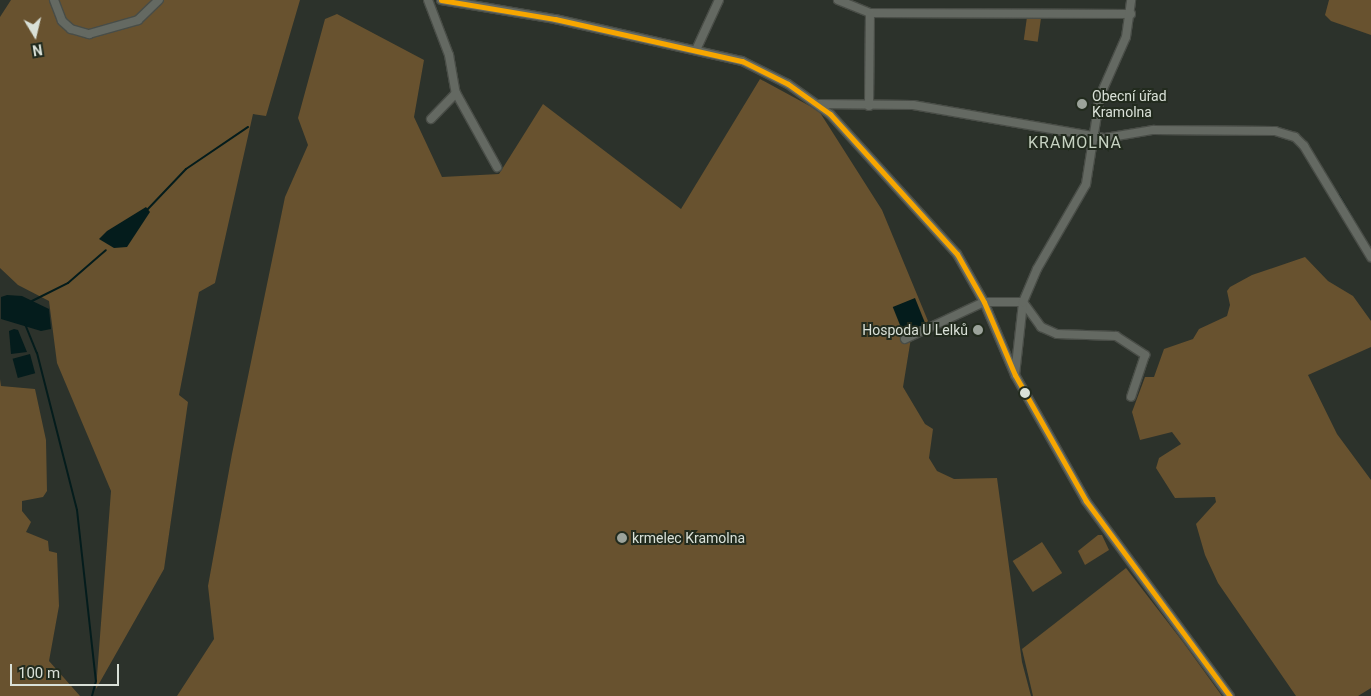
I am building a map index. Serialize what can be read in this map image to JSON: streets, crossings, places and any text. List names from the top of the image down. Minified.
{"districts":["KRAMOLNA"],"places":["Obecní úřad Kramolna","Hospoda U Lelků","krmelec Kramolna"],"scale_bar":"100 m","north":"bottom"}
